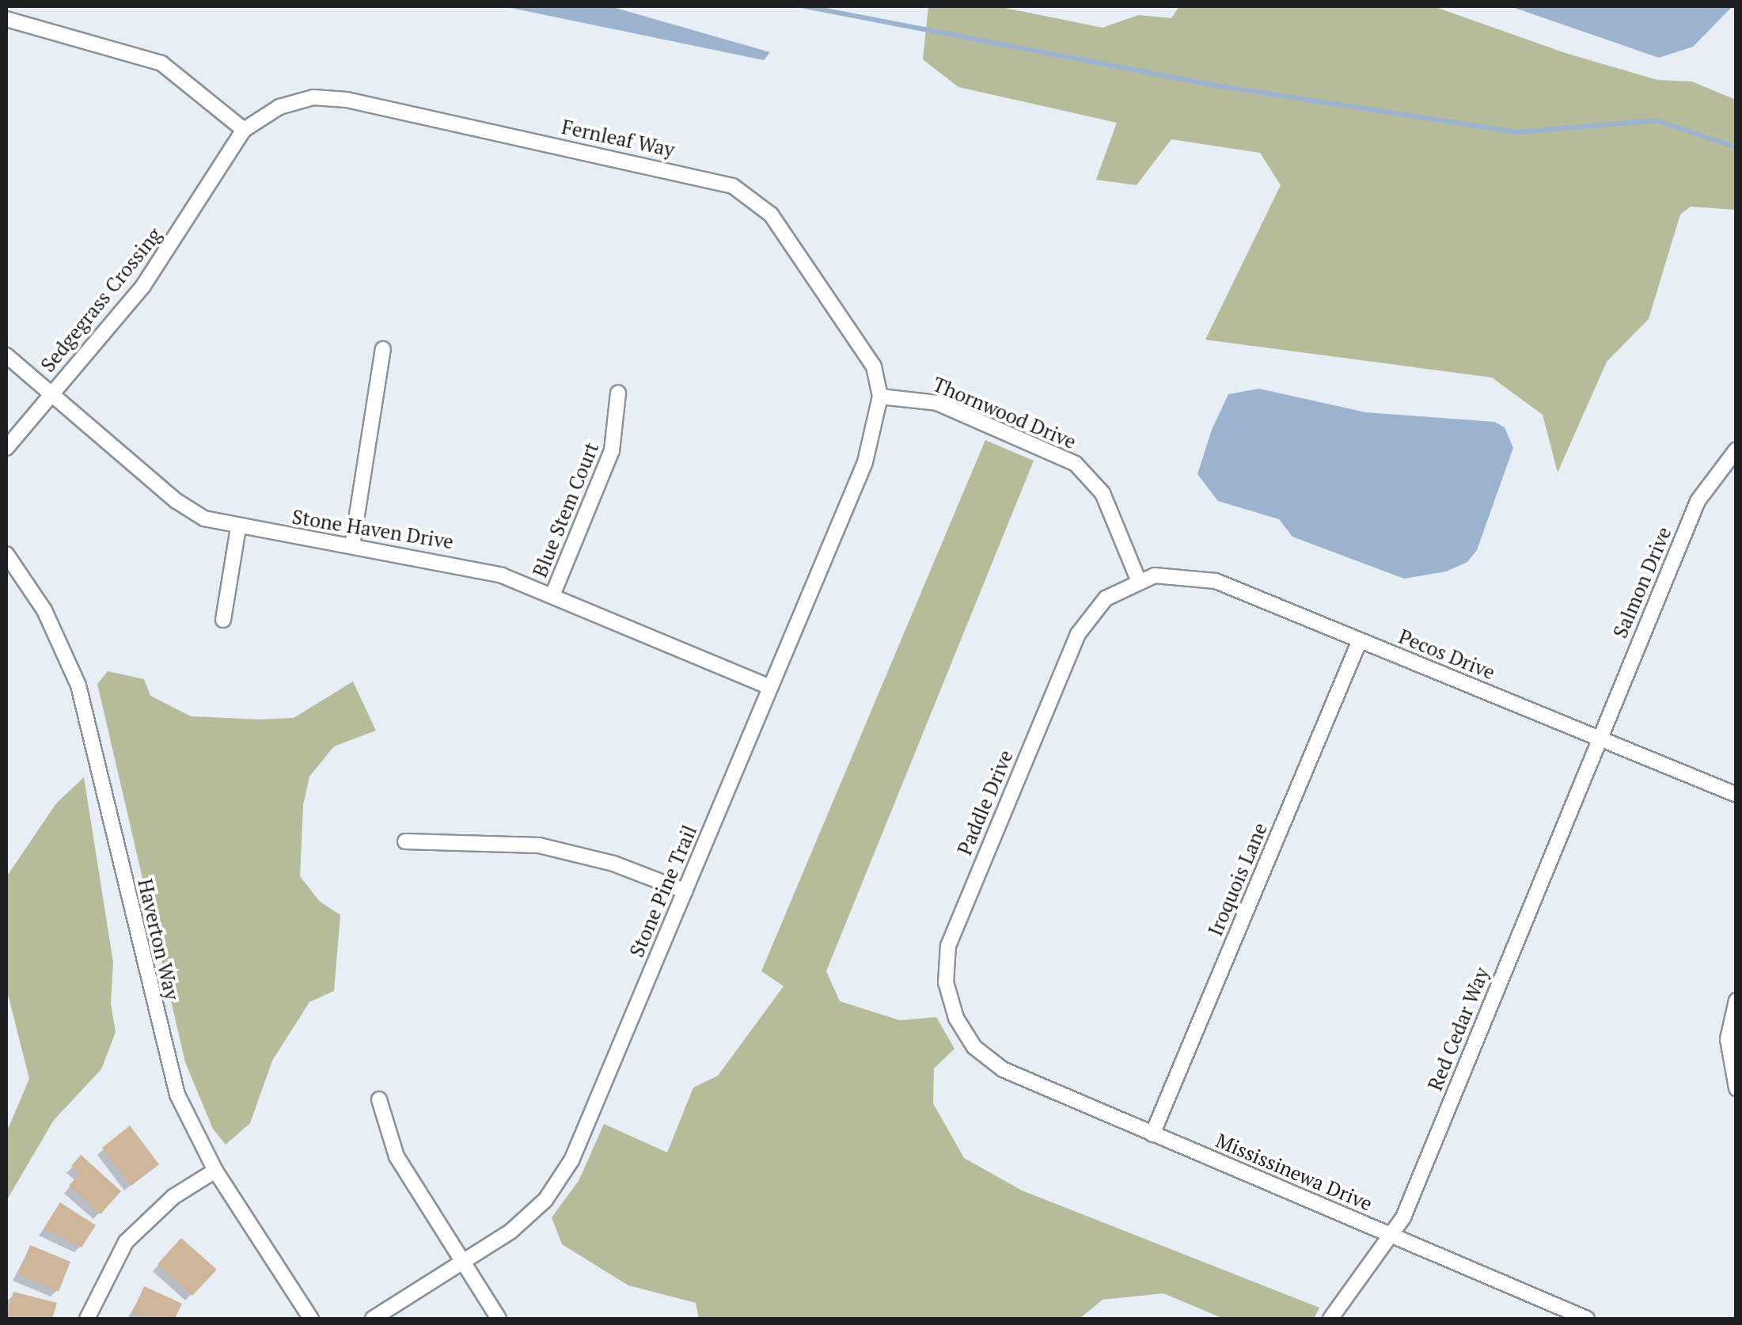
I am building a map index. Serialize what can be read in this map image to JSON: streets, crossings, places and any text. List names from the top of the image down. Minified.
{"streets":{"street":["Fernleaf Way","Sedgegrass Crossing","Thornwood Drive","Blue Stem Court","Stone Haven Drive","Salmon Drive","Pecos Drive","Paddle Drive","Iroquois Lane","Stone Pine Trail","Haverton Way","Red Cedar Way","Mississinewa Drive"]},"crossings":[["Fernleaf Way","Sedgegrass Crossing"],["Fernleaf Way","Thornwood Drive"],["Fernleaf Way","Stone Pine Trail"],["Sedgegrass Crossing","Stone Haven Drive"],["Thornwood Drive","Pecos Drive"],["Thornwood Drive","Paddle Drive"],["Thornwood Drive","Stone Pine Trail"],["Blue Stem Court","Stone Haven Drive"],["Stone Haven Drive","Stone Pine Trail"],["Salmon Drive","Pecos Drive"],["Salmon Drive","Red Cedar Way"],["Pecos Drive","Paddle Drive"],["Pecos Drive","Iroquois Lane"],["Pecos Drive","Red Cedar Way"],["Paddle Drive","Mississinewa Drive"],["Iroquois Lane","Mississinewa Drive"],["Red Cedar Way","Mississinewa Drive"]]}
